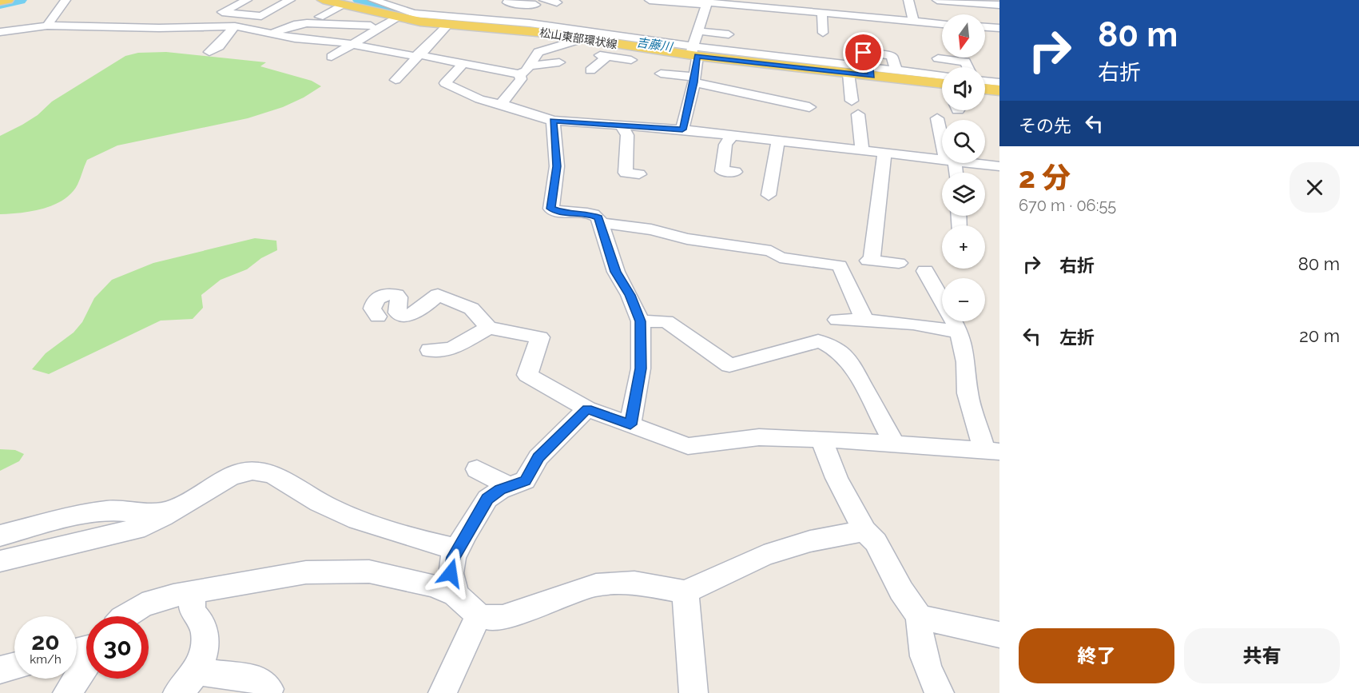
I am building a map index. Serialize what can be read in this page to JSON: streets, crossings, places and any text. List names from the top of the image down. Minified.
{"streets":{"main road":["松山東部環状線"]},"water":["吉藤川"],"north":"bottom","page":{"turn":["80 m","右折"],"map_buttons":["+","−"],"then":"その先","heading":["2 分","670 m · 06:55"],"list":[{"name":"右折","value":"80 m"},{"name":"左折","value":"20 m"}],"speed":"20 km/h","limit":"30","buttons":["終了","共有"]}}
